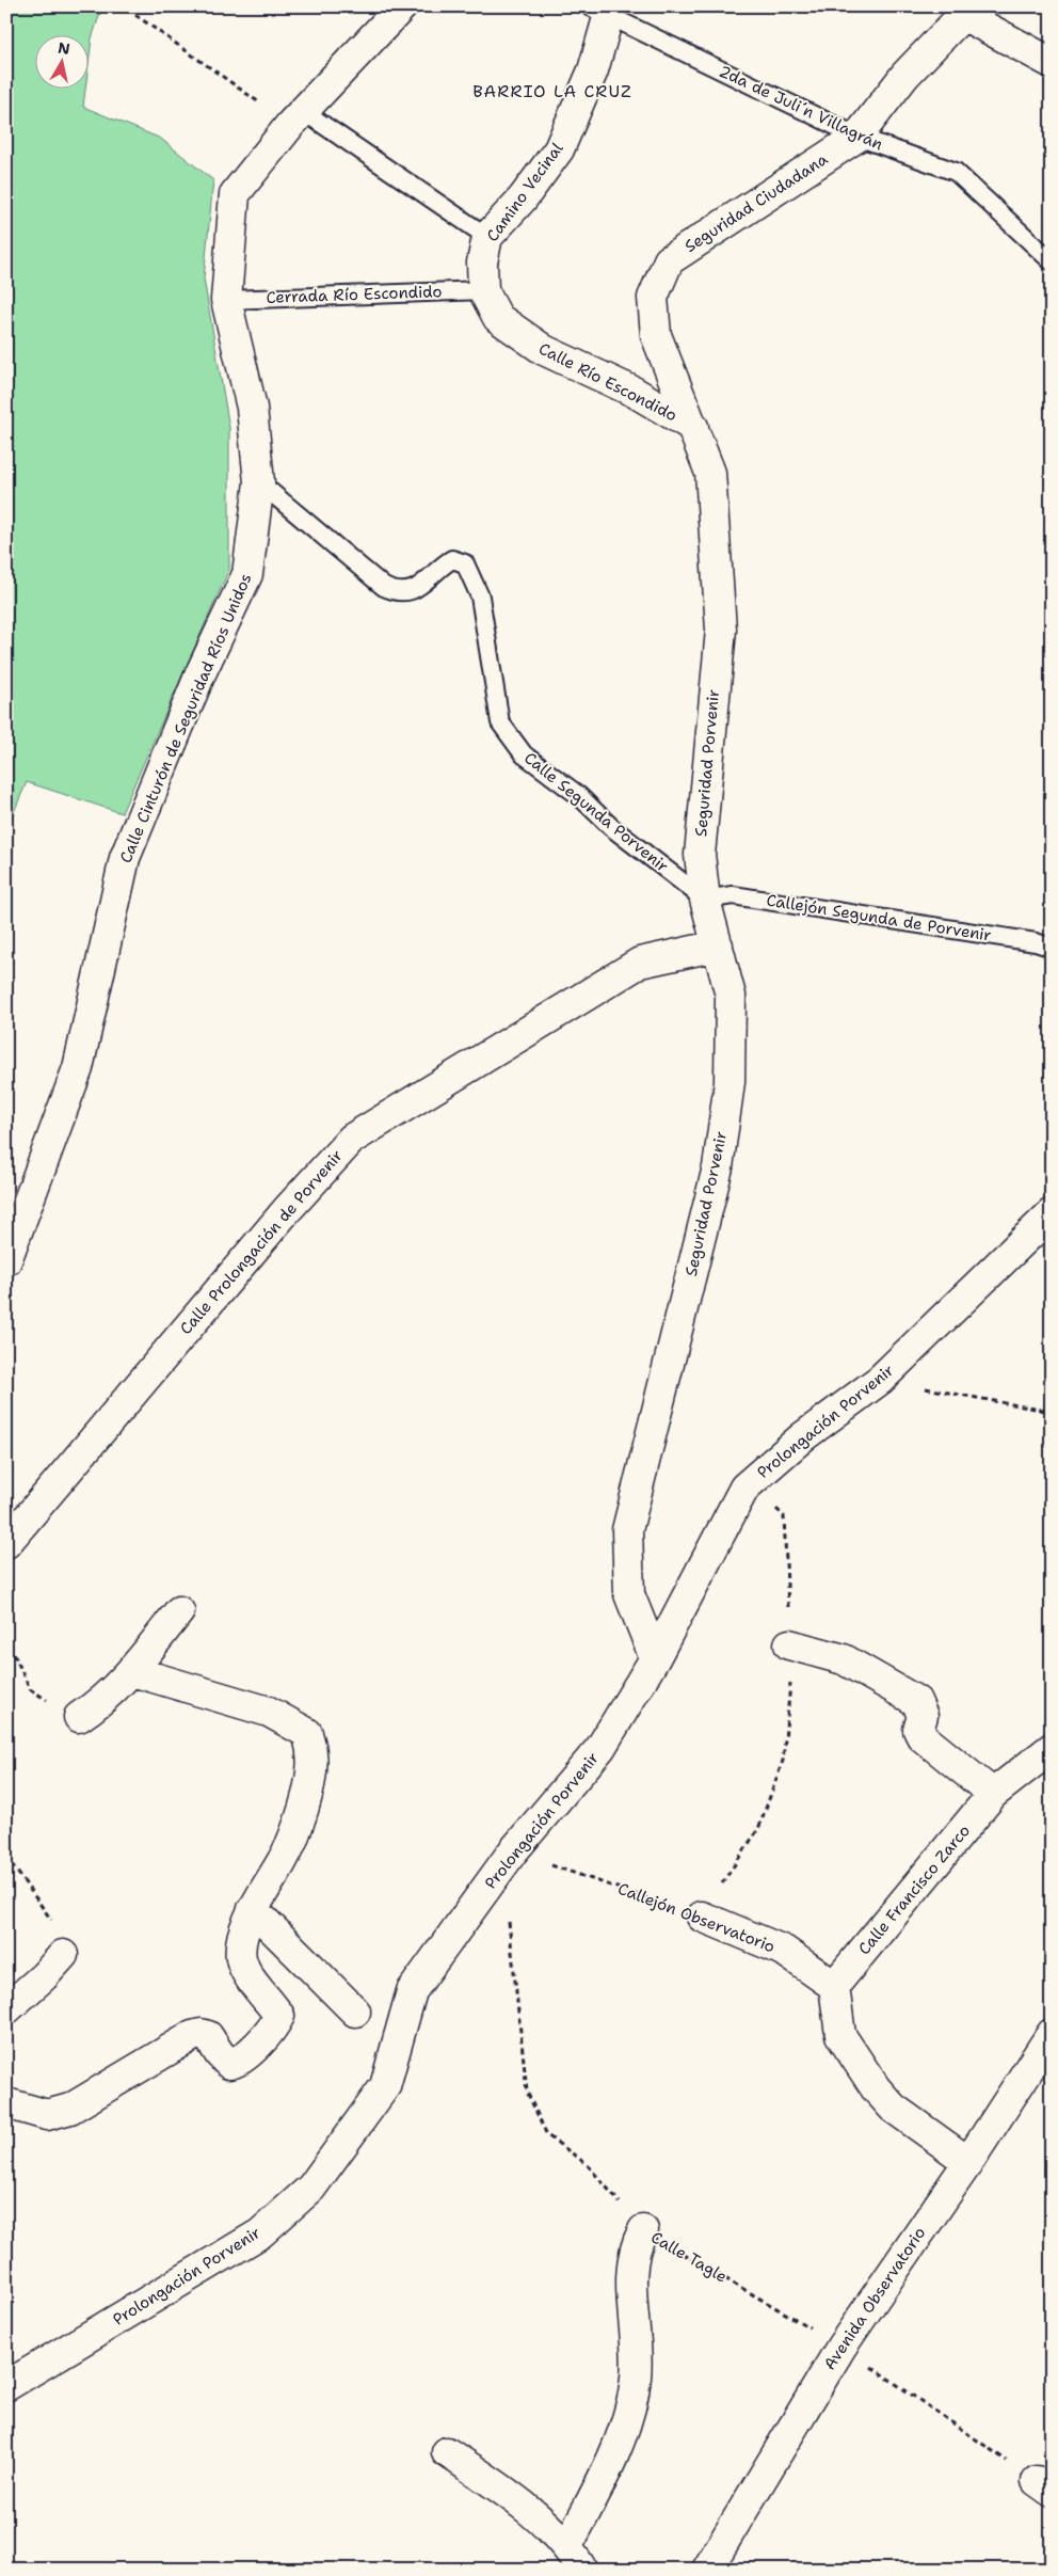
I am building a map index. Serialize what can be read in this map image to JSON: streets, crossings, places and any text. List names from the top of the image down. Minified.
{"streets":{"street":["Camino Vecinal","Seguridad Ciudadana","Calle Río Escondido","Calle Cinturón de Seguridad Ríos Unidos","Seguridad Porvenir","Calle Prolongación de Porvenir","Prolongación Porvenir","Calle Francisco Zarco","Callejón Observatorio","Avenida Observatorio"],"lane":["2da de Juli´n Villagrán","Cerrada Río Escondido","Calle Segunda Porvenir","Callejón Segunda de Porvenir"],"path":["Calle Tagle"]},"crossings":[["2da de Juli´n Villagrán","Camino Vecinal"],["2da de Juli´n Villagrán","Seguridad Ciudadana"],["Camino Vecinal","Cerrada Río Escondido"],["Camino Vecinal","Calle Río Escondido"],["Seguridad Ciudadana","Calle Río Escondido"],["Seguridad Ciudadana","Seguridad Porvenir"],["Cerrada Río Escondido","Calle Río Escondido"],["Cerrada Río Escondido","Calle Cinturón de Seguridad Ríos Unidos"],["Calle Río Escondido","Seguridad Porvenir"],["Calle Cinturón de Seguridad Ríos Unidos","Calle Segunda Porvenir"],["Seguridad Porvenir","Calle Segunda Porvenir"],["Seguridad Porvenir","Callejón Segunda de Porvenir"],["Seguridad Porvenir","Calle Prolongación de Porvenir"],["Seguridad Porvenir","Prolongación Porvenir"],["Calle Segunda Porvenir","Callejón Segunda de Porvenir"],["Prolongación Porvenir","Callejón Observatorio"],["Prolongación Porvenir","Calle Tagle"],["Calle Francisco Zarco","Callejón Observatorio"],["Callejón Observatorio","Calle Tagle"],["Calle Tagle","Avenida Observatorio"]],"districts":["BARRIO LA CRUZ"],"north":"top"}
